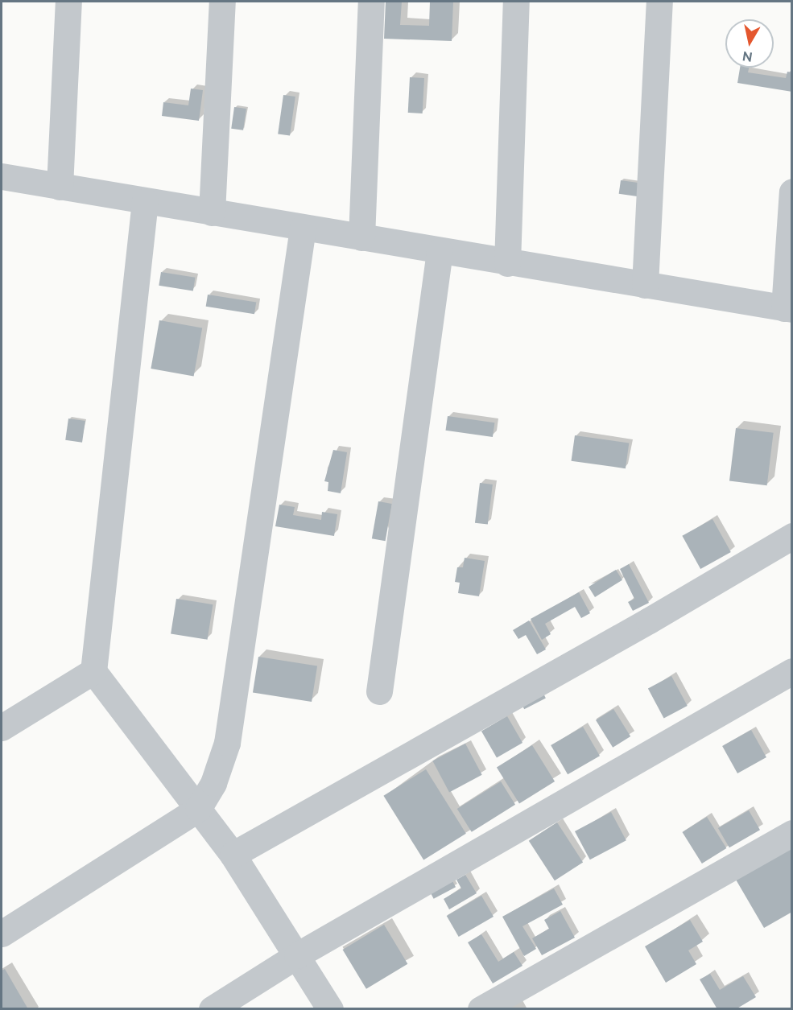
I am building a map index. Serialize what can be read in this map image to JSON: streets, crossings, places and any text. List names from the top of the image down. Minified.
{"north":"bottom"}
